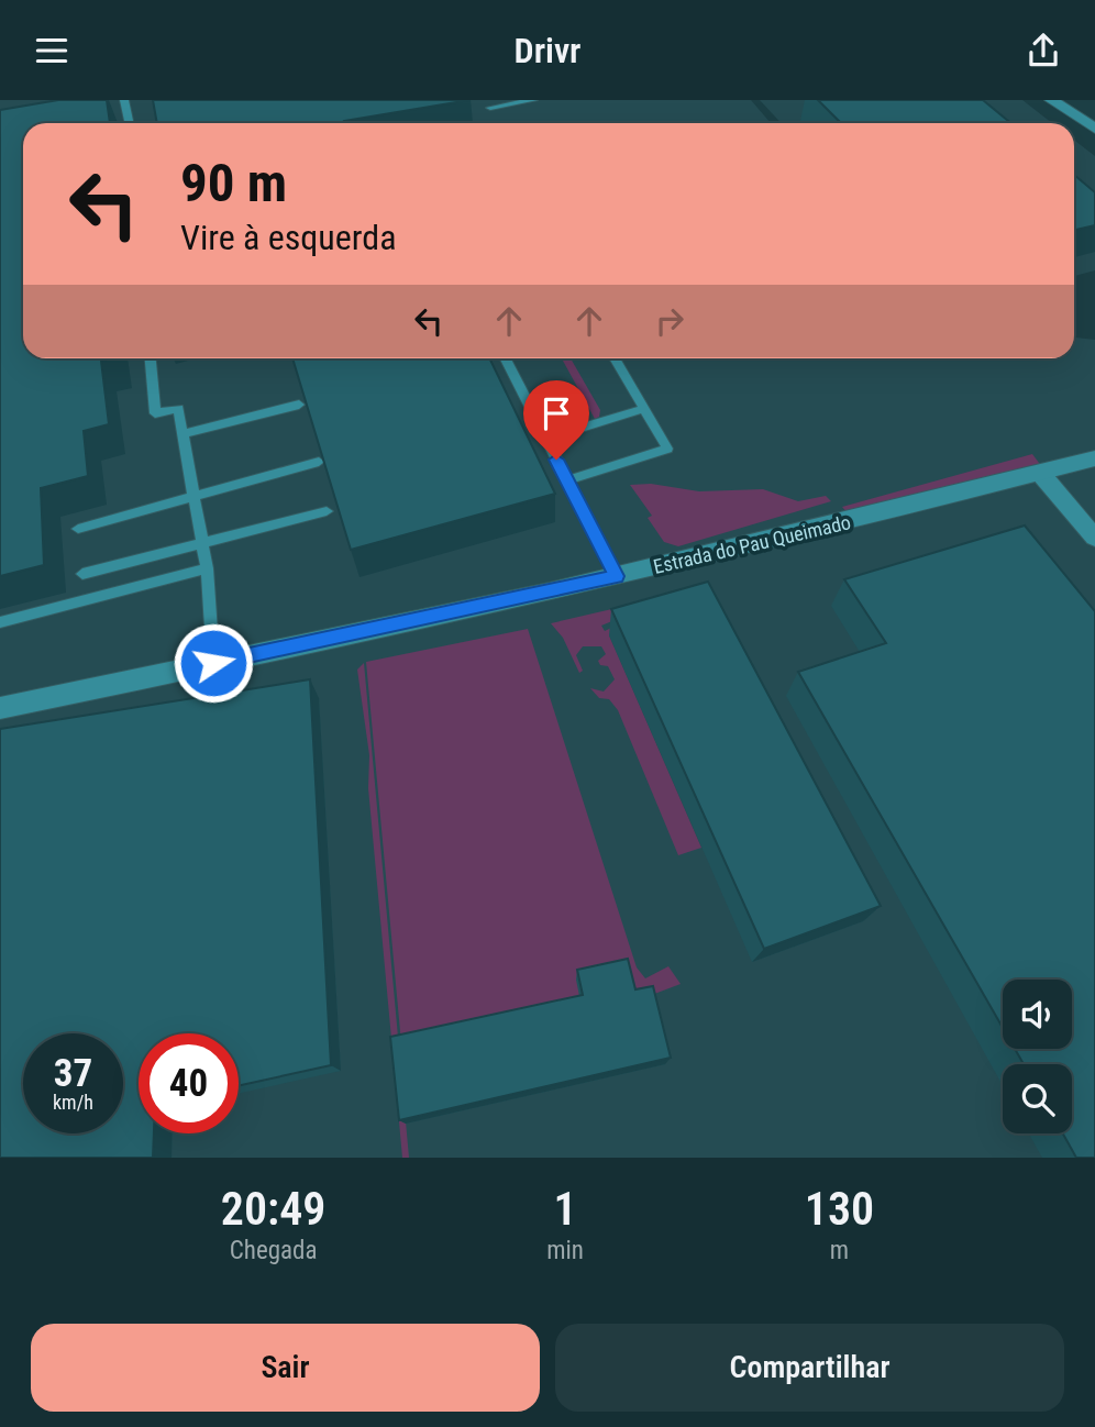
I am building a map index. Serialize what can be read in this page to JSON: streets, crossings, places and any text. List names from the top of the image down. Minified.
{"streets":{"street":["Estrada do Pau Queimado"]},"page":{"header":"Drivr","turn":["90 m","Vire à esquerda"],"speed":"37 km/h","limit":"40","eta":["20:49","Chegada","1","min","130","m"],"buttons":["Sair","Compartilhar"]}}
